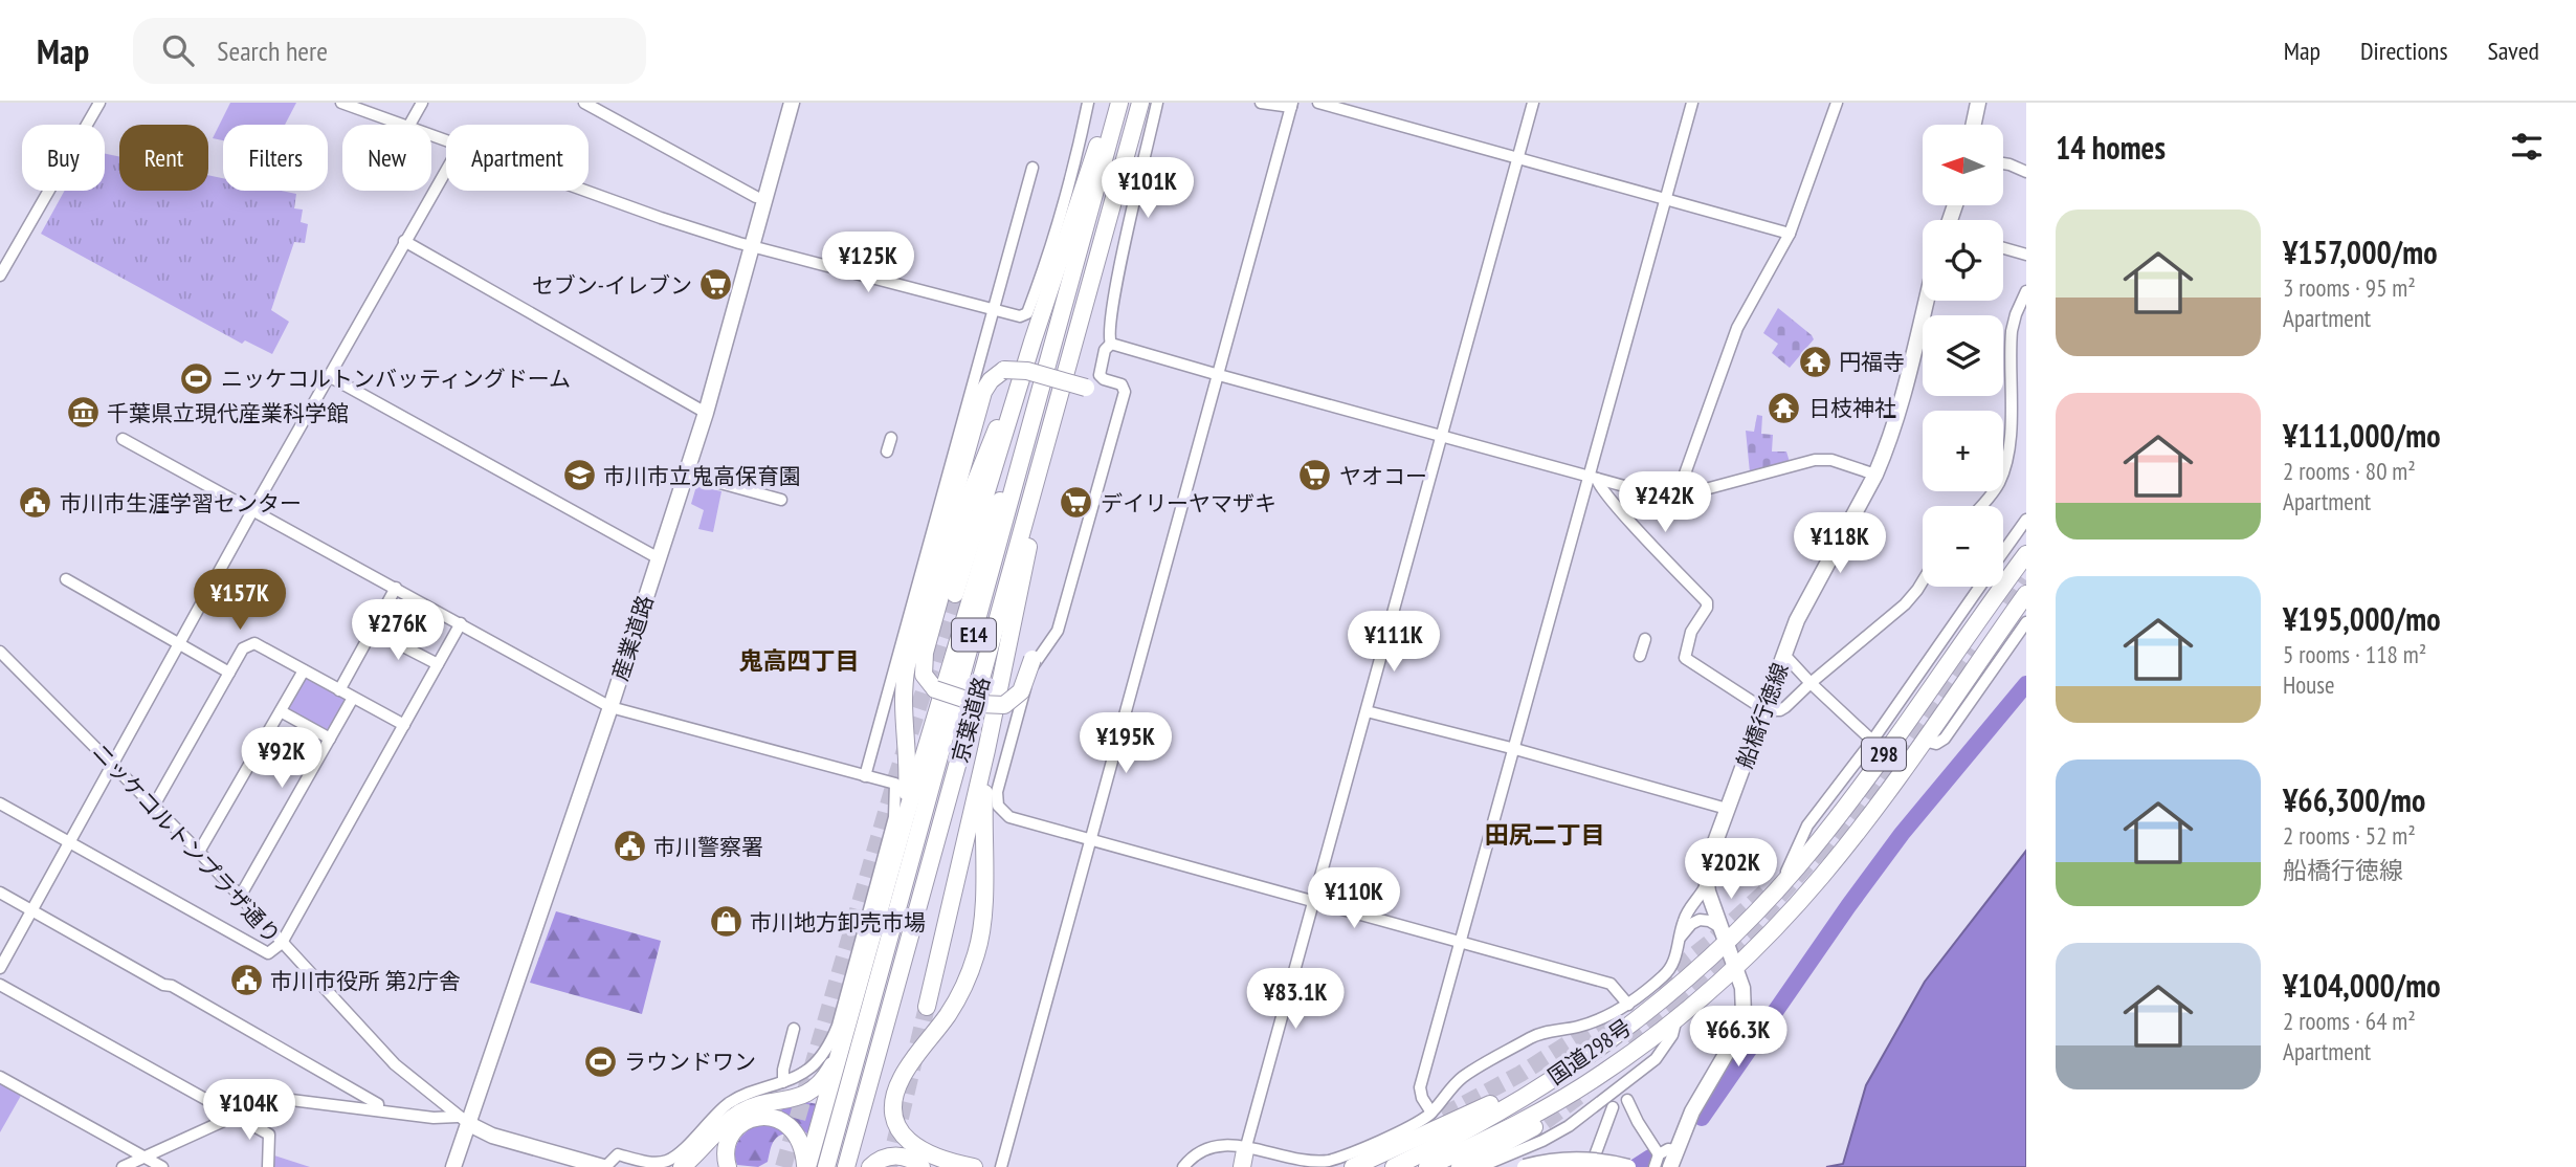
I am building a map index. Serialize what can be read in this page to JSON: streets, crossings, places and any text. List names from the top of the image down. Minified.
{"streets":{"highway":["E14","京葉道路","298","国道298号"],"main road":["産業道路","船橋行徳線"],"street":["ニッケコルトンプラザ通り"]},"crossings":[["産業道路","ニッケコルトンプラザ通り"],["船橋行徳線","国道298号"],["298","国道298号"]],"districts":["鬼高四丁目","田尻二丁目"],"places":{"supermarket":["セブン-イレブン","ヤオコー","デイリーヤマザキ"],"temple":["円福寺","日枝神社"],"sports":["ニッケコルトンバッティングドーム","ラウンドワン"],"museum":["千葉県立現代産業科学館"],"school or university":["市川市立鬼高保育園"],"public building":["市川市生涯学習センター","市川警察署","市川市役所 第2庁舎"],"shop":["市川地方卸売市場"]},"north":"left","page":{"header":"Map","search":"Search here","nav":["Map","Directions","Saved"],"heading":"14 homes","map_buttons":["+","−"],"chip":["Buy","Rent","Filters","New","Apartment"],"price":["¥101K","¥125K","¥242K","¥118K","¥157K","¥276K","¥111K","¥195K","¥92K","¥202K","¥110K","¥83.1K","¥66.3K","¥104K"],"list":[{"name":"¥157,000/mo","note":"3 rooms · 95 m² · Apartment"},{"name":"¥111,000/mo","note":"2 rooms · 80 m² · Apartment"},{"name":"¥195,000/mo","note":"5 rooms · 118 m² · House"},{"name":"¥66,300/mo","note":"2 rooms · 52 m² · 船橋行徳線"},{"name":"¥104,000/mo","note":"2 rooms · 64 m² · Apartment"}]}}
